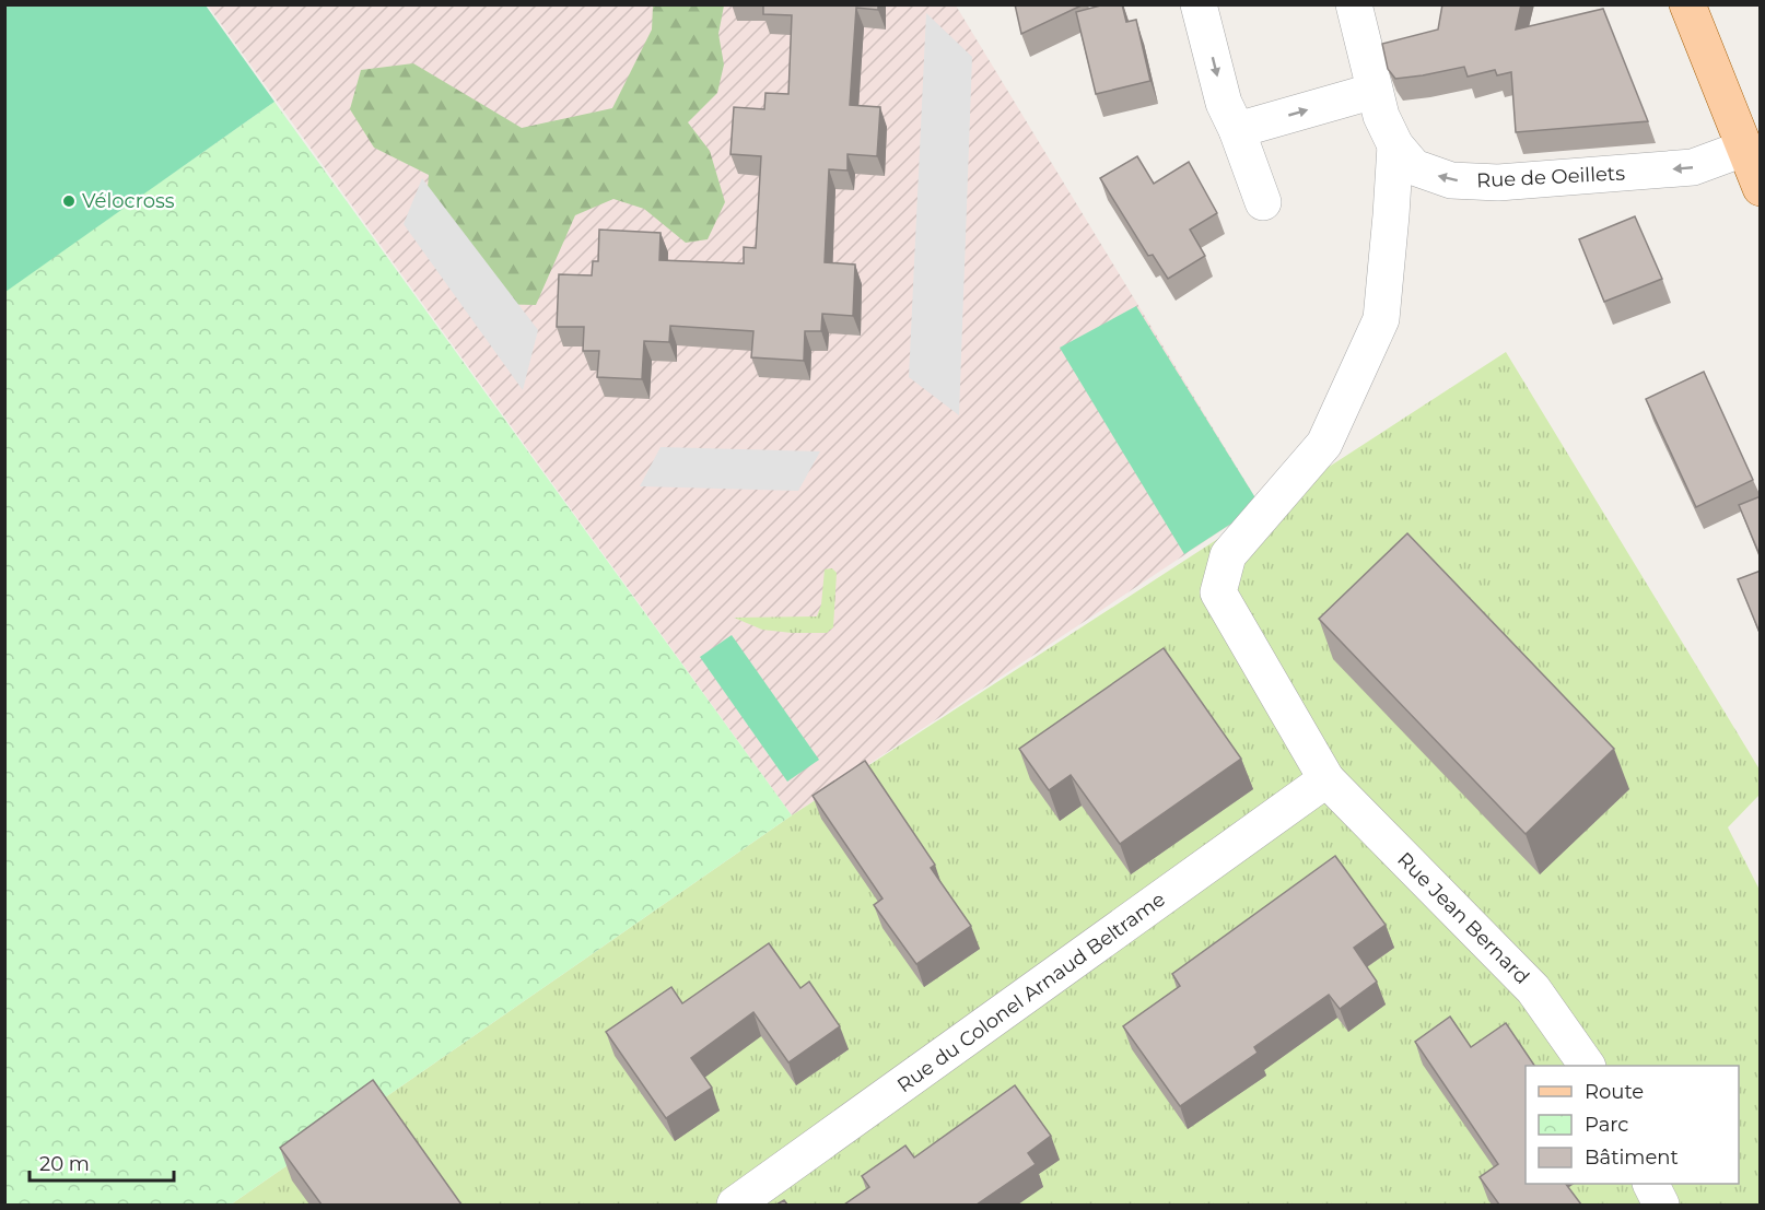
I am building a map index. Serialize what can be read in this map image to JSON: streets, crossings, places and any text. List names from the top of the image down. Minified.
{"streets":{"street":["Rue de Oeillets","Rue Jean Bernard","Rue du Colonel Arnaud Beltrame"]},"crossings":[["Rue de Oeillets","Rue Jean Bernard"],["Rue Jean Bernard","Rue du Colonel Arnaud Beltrame"]],"one_way":["Rue de Oeillets"],"places":["Vélocross"],"legend":["Route","Parc","Bâtiment"],"scale_bar":"20 m"}
